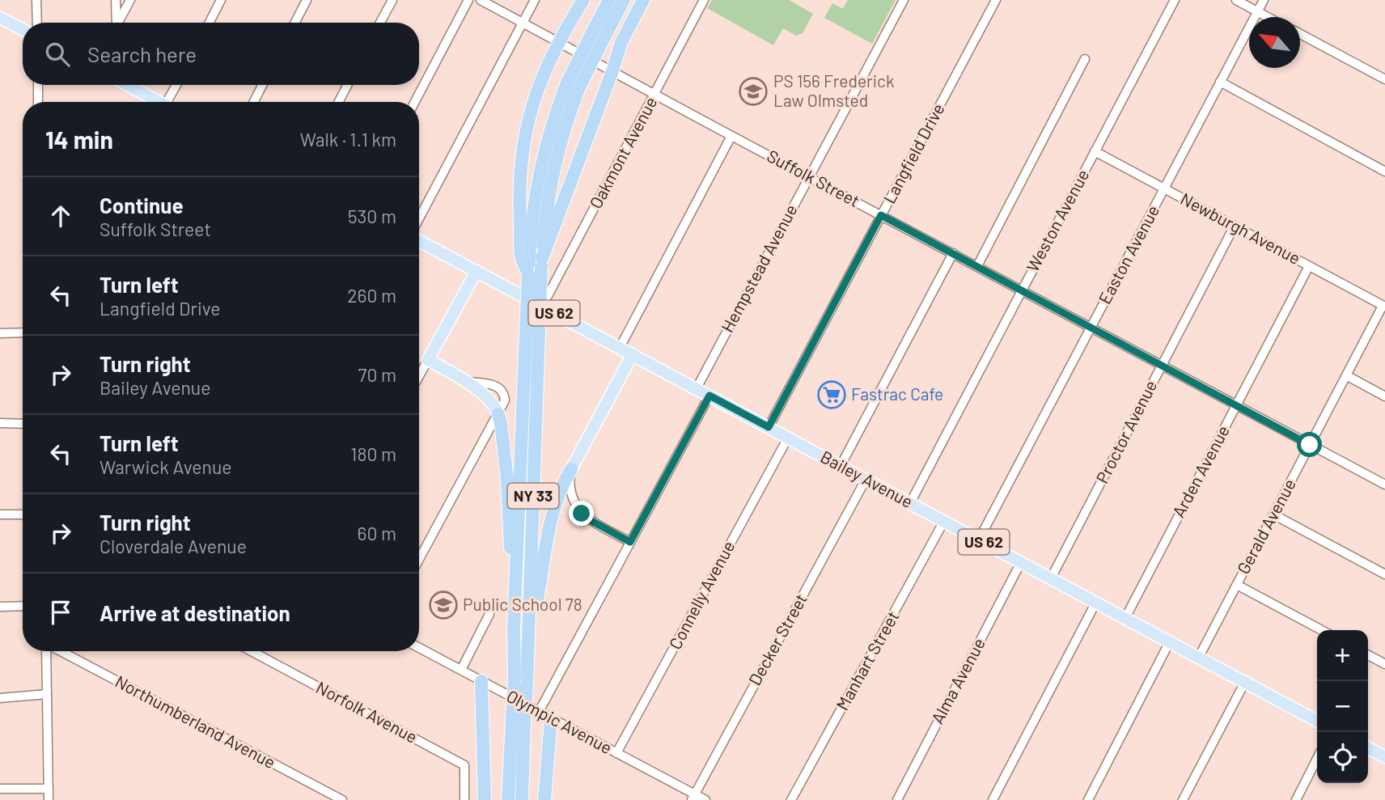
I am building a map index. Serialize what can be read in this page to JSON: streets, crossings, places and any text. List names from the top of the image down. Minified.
{"streets":{"highway":["NY 33"],"main road":["US 62","Bailey Avenue"],"street":["Oakmont Avenue","Langfield Drive","Suffolk Street","Weston Avenue","Newburgh Avenue","Easton Avenue","Hempstead Avenue","Proctor Avenue","Arden Avenue","Gerald Avenue","Connelly Avenue","Decker Street","Manhart Street","Alma Avenue","Norfolk Avenue","Northumberland Avenue","Olympic Avenue"]},"crossings":[["Oakmont Avenue","Suffolk Street"],["Oakmont Avenue","Bailey Avenue"],["Langfield Drive","Suffolk Street"],["Langfield Drive","Bailey Avenue"],["Suffolk Street","Weston Avenue"],["Suffolk Street","Easton Avenue"],["Suffolk Street","Hempstead Avenue"],["Suffolk Street","Proctor Avenue"],["Suffolk Street","Arden Avenue"],["Suffolk Street","Gerald Avenue"],["Weston Avenue","Newburgh Avenue"],["Weston Avenue","Bailey Avenue"],["Newburgh Avenue","Easton Avenue"],["Newburgh Avenue","Proctor Avenue"],["Newburgh Avenue","Arden Avenue"],["Newburgh Avenue","Gerald Avenue"],["Easton Avenue","Bailey Avenue"],["Hempstead Avenue","Bailey Avenue"],["Proctor Avenue","Bailey Avenue"],["Arden Avenue","Bailey Avenue"],["Bailey Avenue","Gerald Avenue"],["Bailey Avenue","Connelly Avenue"],["Bailey Avenue","Decker Street"],["Bailey Avenue","Manhart Street"],["Bailey Avenue","Alma Avenue"],["Connelly Avenue","Olympic Avenue"],["Decker Street","Olympic Avenue"]],"places":{"school or university":["PS 156 Frederick Law Olmsted","Public School 78"],"supermarket":["Fastrac Cafe"]},"north":"top left","page":{"search":"Search here","heading":["14 min","Walk · 1.1 km"],"list":[["Continue","Suffolk Street","530 m"],["Turn left","Langfield Drive","260 m"],["Turn right","Bailey Avenue","70 m"],["Turn left","Warwick Avenue","180 m"],["Turn right","Cloverdale Avenue","60 m"],"Arrive at destination"],"map_buttons":["+","−"]}}
